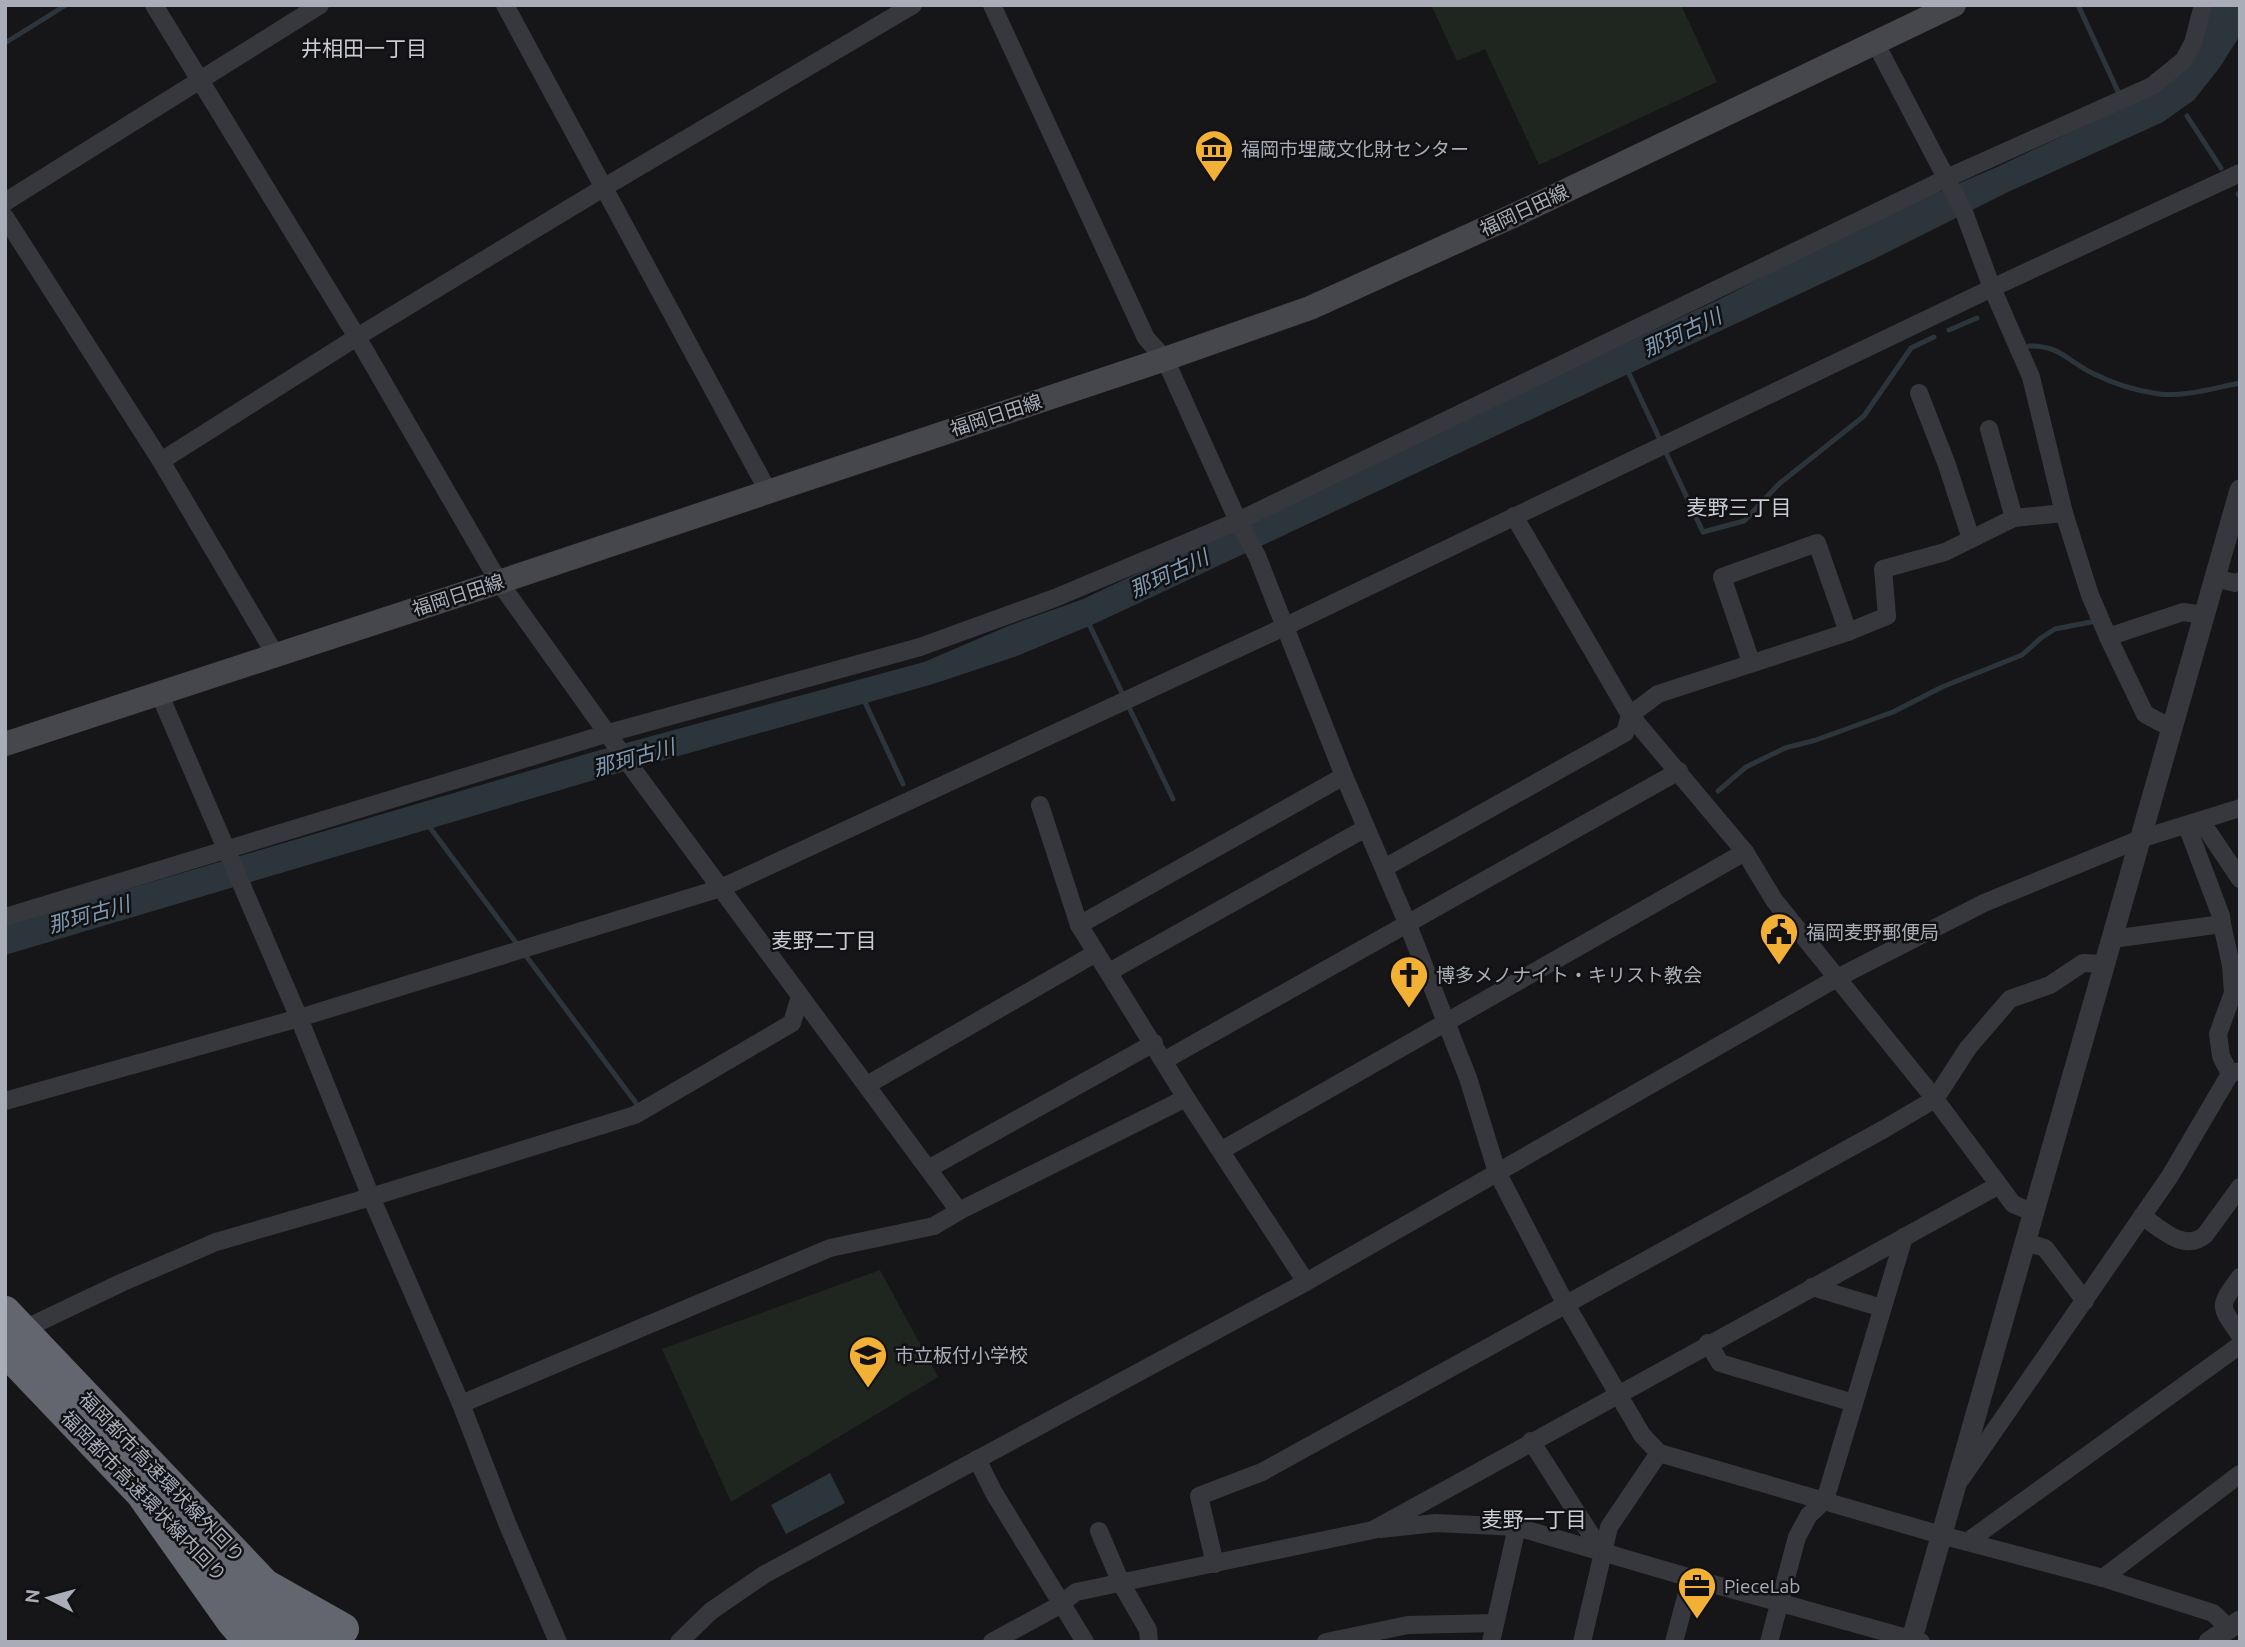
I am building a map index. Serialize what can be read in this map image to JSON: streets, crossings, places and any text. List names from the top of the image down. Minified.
{"streets":{"highway":["福岡都市高速環状線外回り","福岡都市高速環状線内回り"],"main road":["福岡日田線"]},"districts":["井相田一丁目","麦野三丁目","麦野二丁目","麦野一丁目"],"water":["那珂古川"],"places":{"museum":["福岡市埋蔵文化財センター"],"public building":["福岡麦野郵便局"],"church":["博多メノナイト・キリスト教会"],"school or university":["市立板付小学校"],"office":["PieceLab"]},"north":"left"}
